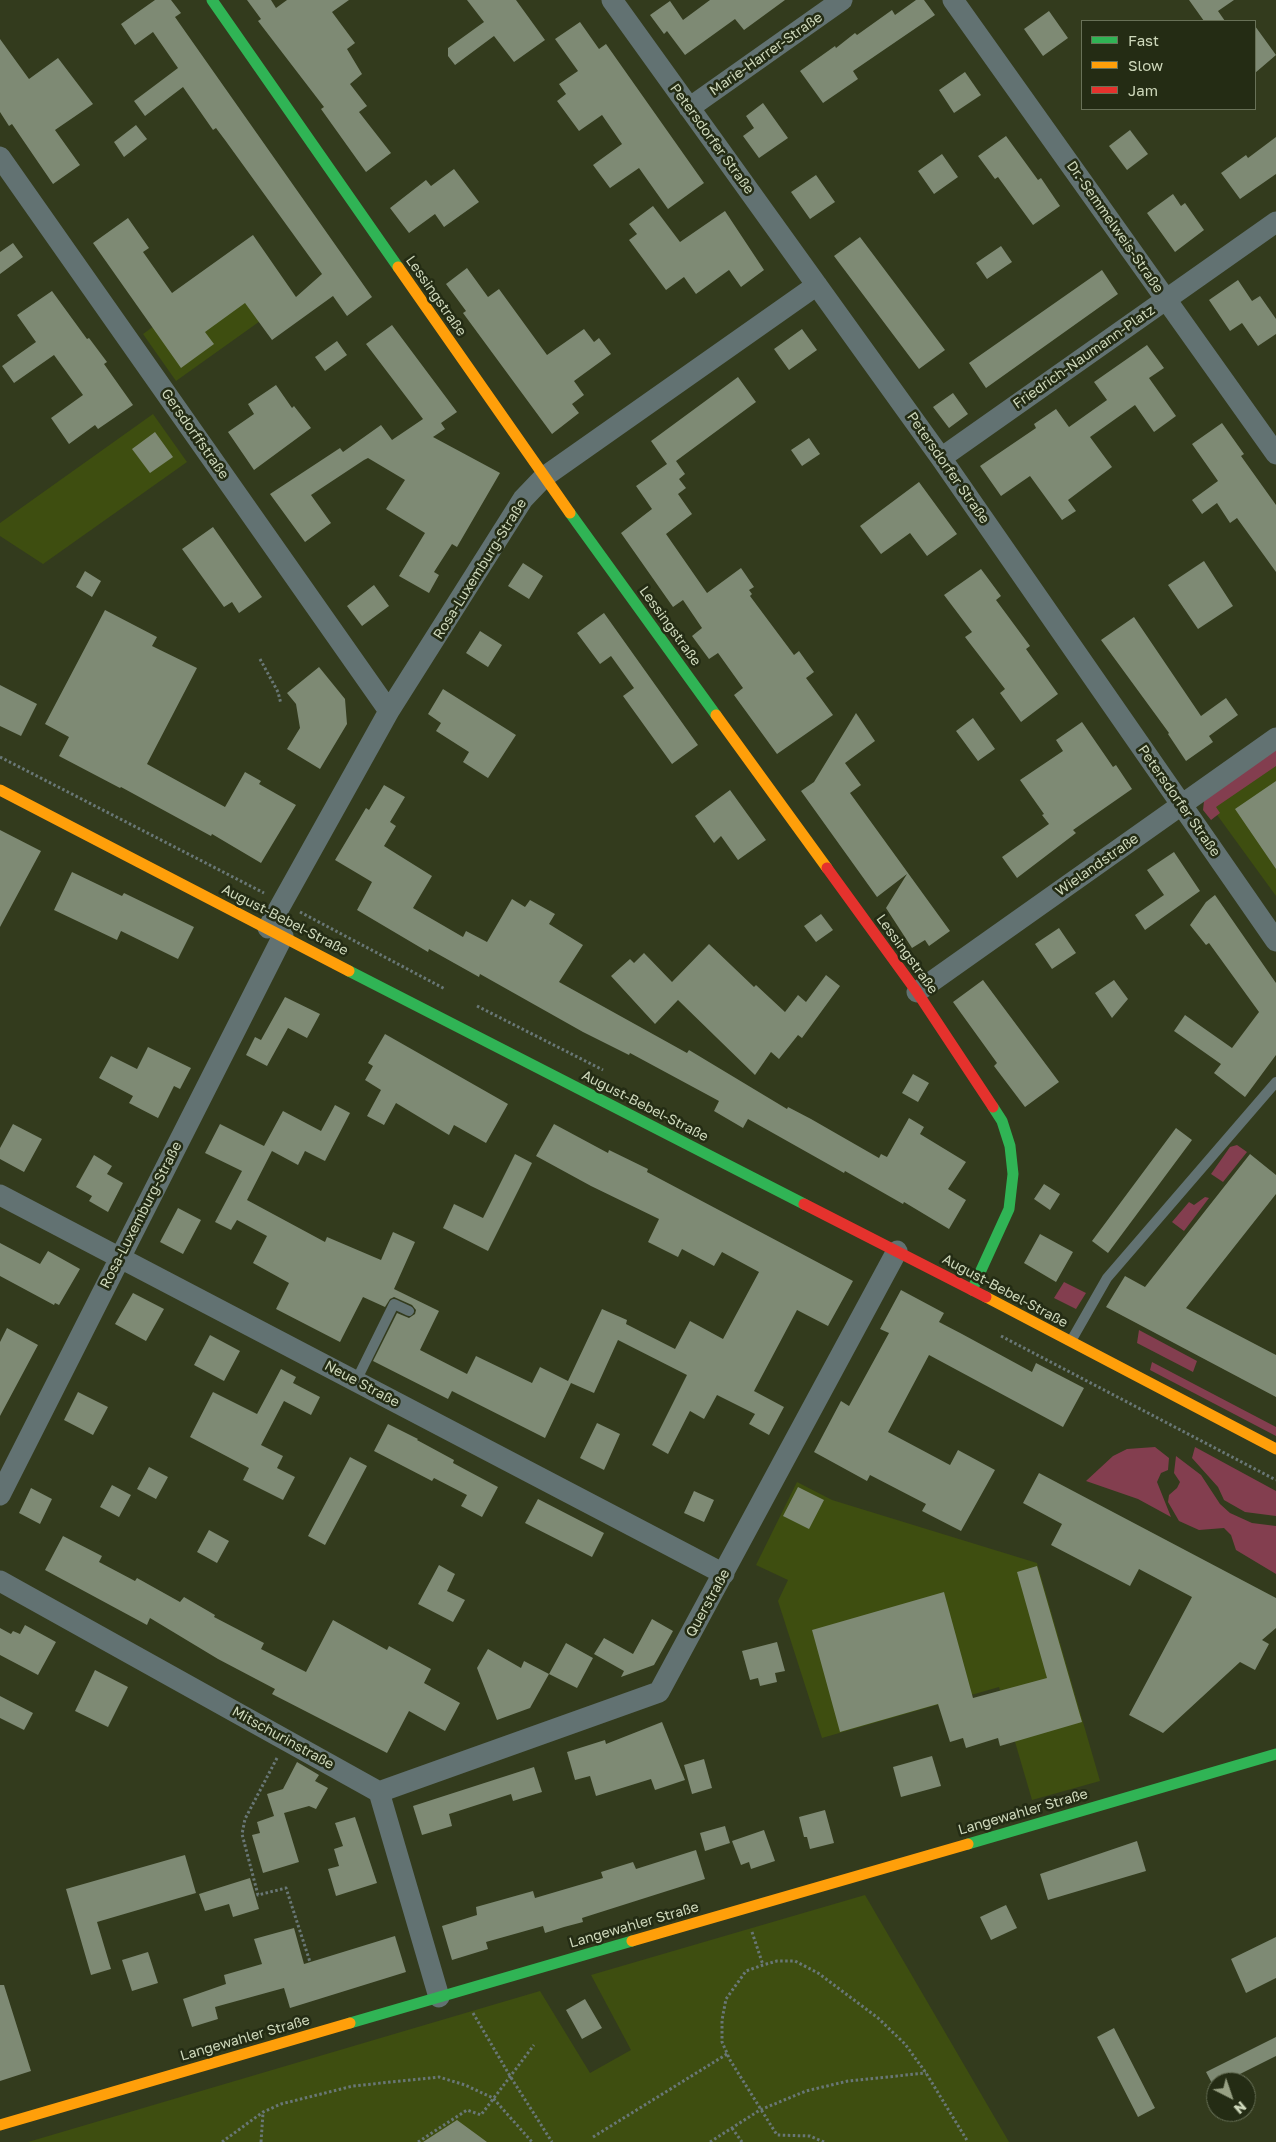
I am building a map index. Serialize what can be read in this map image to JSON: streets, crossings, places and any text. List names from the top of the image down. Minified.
{"streets":{"street":["Marie-Harrer-Straße","Petersdorfer Straße","Dr.-Semmelweis-Straße","Lessingstraße","Friedrich-Naumann-Platz","Gersdorffstraße","Rosa-Luxemburg-Straße","Wielandstraße","August-Bebel-Straße","Neue Straße","Querstraße","Mitschurinstraße","Langewahler Straße"]},"crossings":[["Marie-Harrer-Straße","Petersdorfer Straße"],["Petersdorfer Straße","Friedrich-Naumann-Platz"],["Petersdorfer Straße","Rosa-Luxemburg-Straße"],["Petersdorfer Straße","Wielandstraße"],["Dr.-Semmelweis-Straße","Friedrich-Naumann-Platz"],["Lessingstraße","Rosa-Luxemburg-Straße"],["Lessingstraße","Wielandstraße"],["Lessingstraße","August-Bebel-Straße"],["Gersdorffstraße","Rosa-Luxemburg-Straße"],["Rosa-Luxemburg-Straße","August-Bebel-Straße"],["Rosa-Luxemburg-Straße","Neue Straße"],["August-Bebel-Straße","Querstraße"],["Neue Straße","Querstraße"],["Querstraße","Mitschurinstraße"]],"legend":["Fast","Slow","Jam"],"north":"bottom right"}
